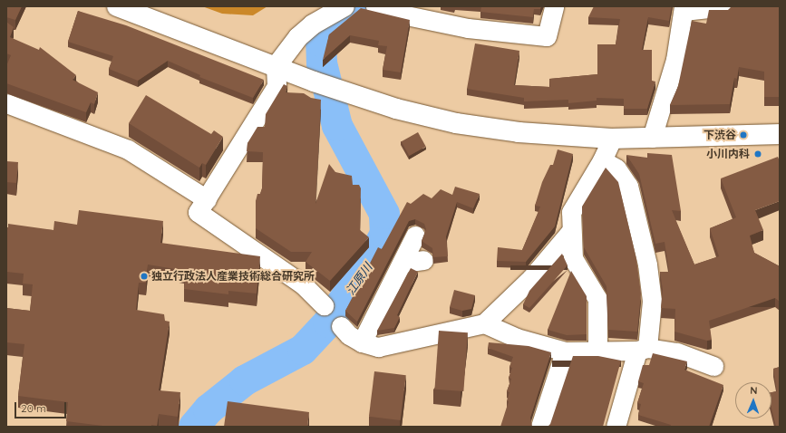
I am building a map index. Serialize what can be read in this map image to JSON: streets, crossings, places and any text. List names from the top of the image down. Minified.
{"water":["江原川"],"places":["下渋谷","小川内科","独立行政法人産業技術総合研究所"],"scale_bar":"20 m","north":"top"}
